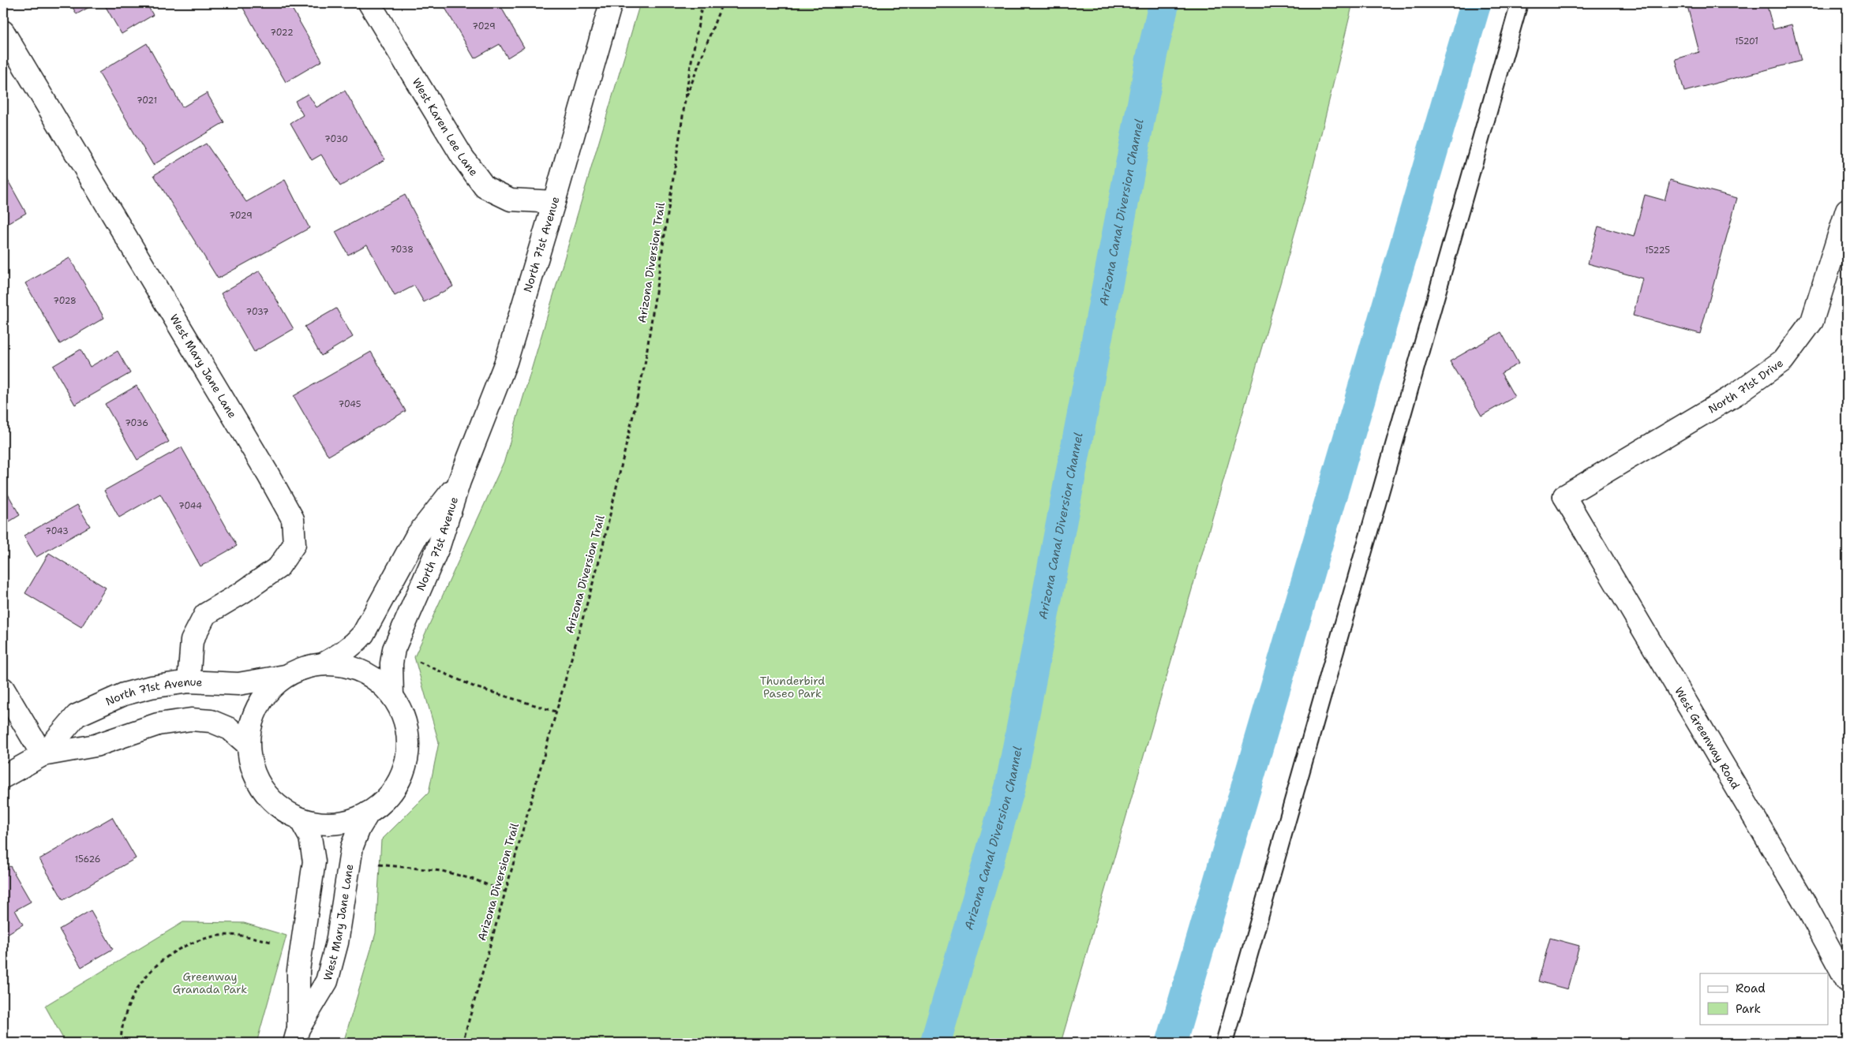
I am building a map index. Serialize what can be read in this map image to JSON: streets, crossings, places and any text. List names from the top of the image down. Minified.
{"streets":{"street":["West Karen Lee Lane","North 71st Avenue","West Mary Jane Lane","North 71st Drive","West Greenway Road"],"path":["Arizona Diversion Trail"]},"crossings":[["West Karen Lee Lane","North 71st Avenue"],["North 71st Avenue","West Mary Jane Lane"],["North 71st Drive","West Greenway Road"]],"water":["Arizona Canal Diversion Channel"],"parks":["Thunderbird Paseo Park","Greenway Granada Park"],"house_numbers":["7029","7022","15201","7021","7030","7029","7038","15225","7028","7037","7045","7036","7044","7043","15626"],"legend":["Road","Park"]}
